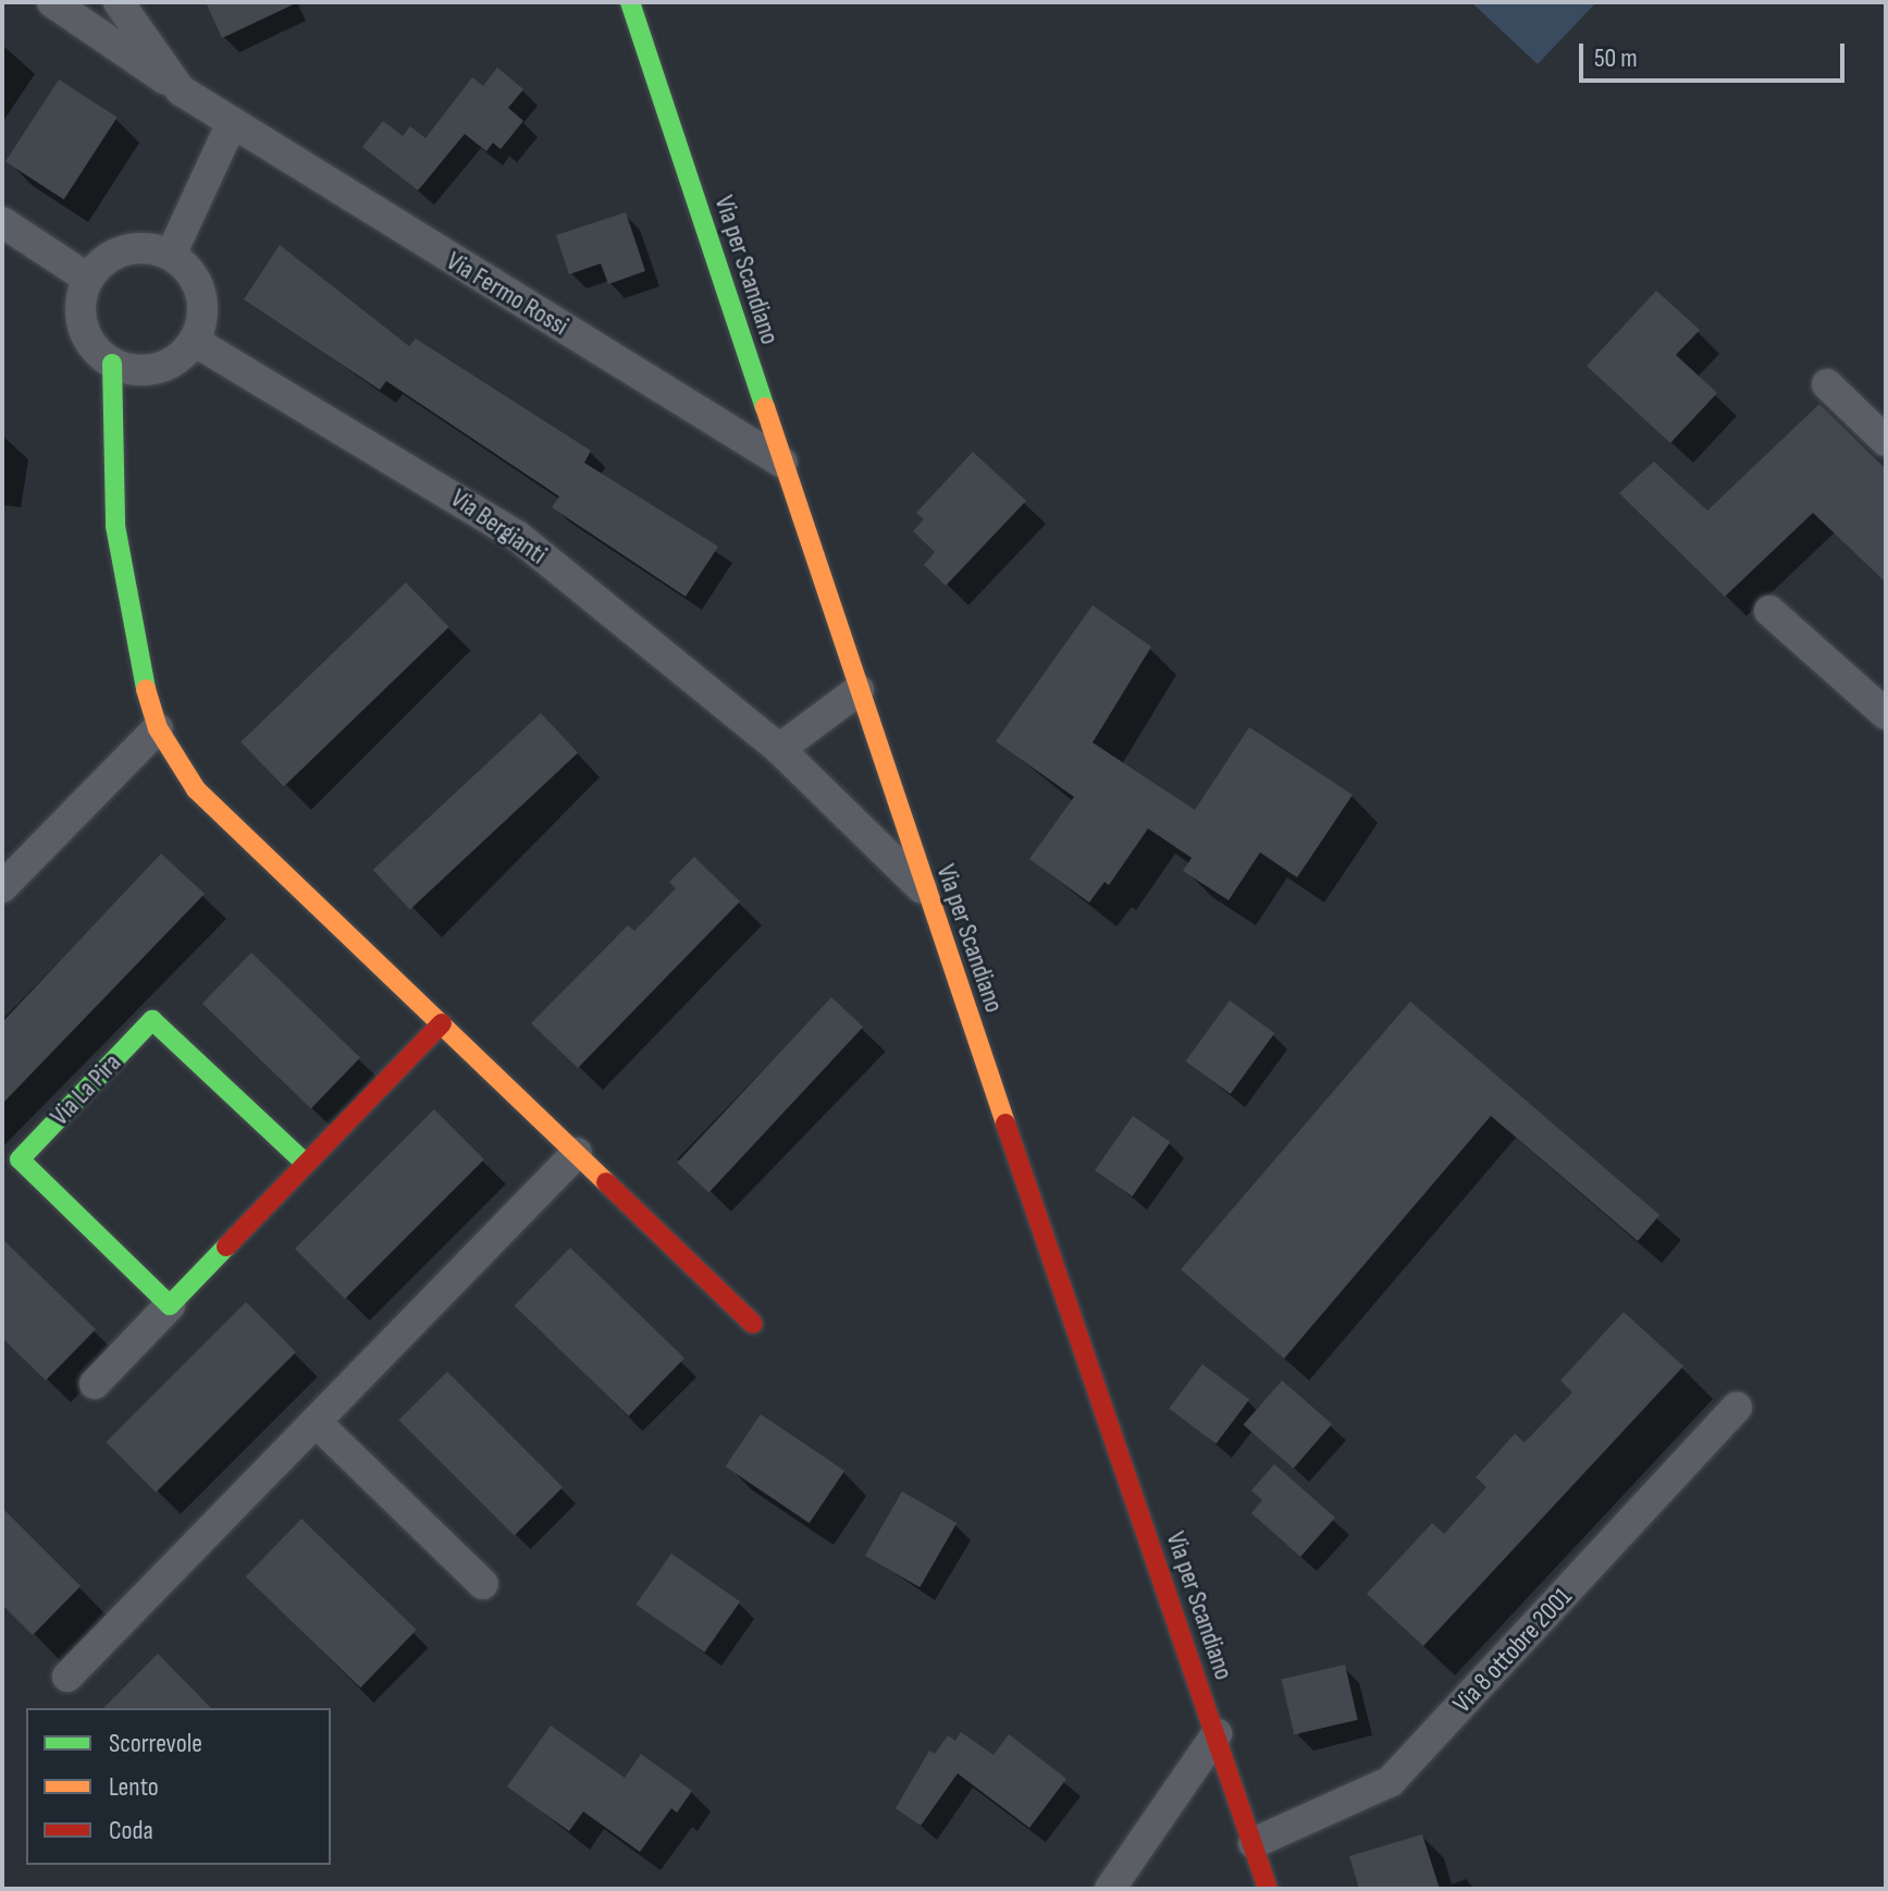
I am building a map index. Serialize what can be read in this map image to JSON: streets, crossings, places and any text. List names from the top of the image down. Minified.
{"streets":{"street":["Via per Scandiano","Via Fermo Rossi","Via Bergianti","Via La Pira","Via 8 ottobre 2001"]},"crossings":[["Via per Scandiano","Via Fermo Rossi"],["Via per Scandiano","Via Bergianti"],["Via per Scandiano","Via 8 ottobre 2001"]],"legend":["Scorrevole","Lento","Coda"],"scale_bar":"50 m"}
